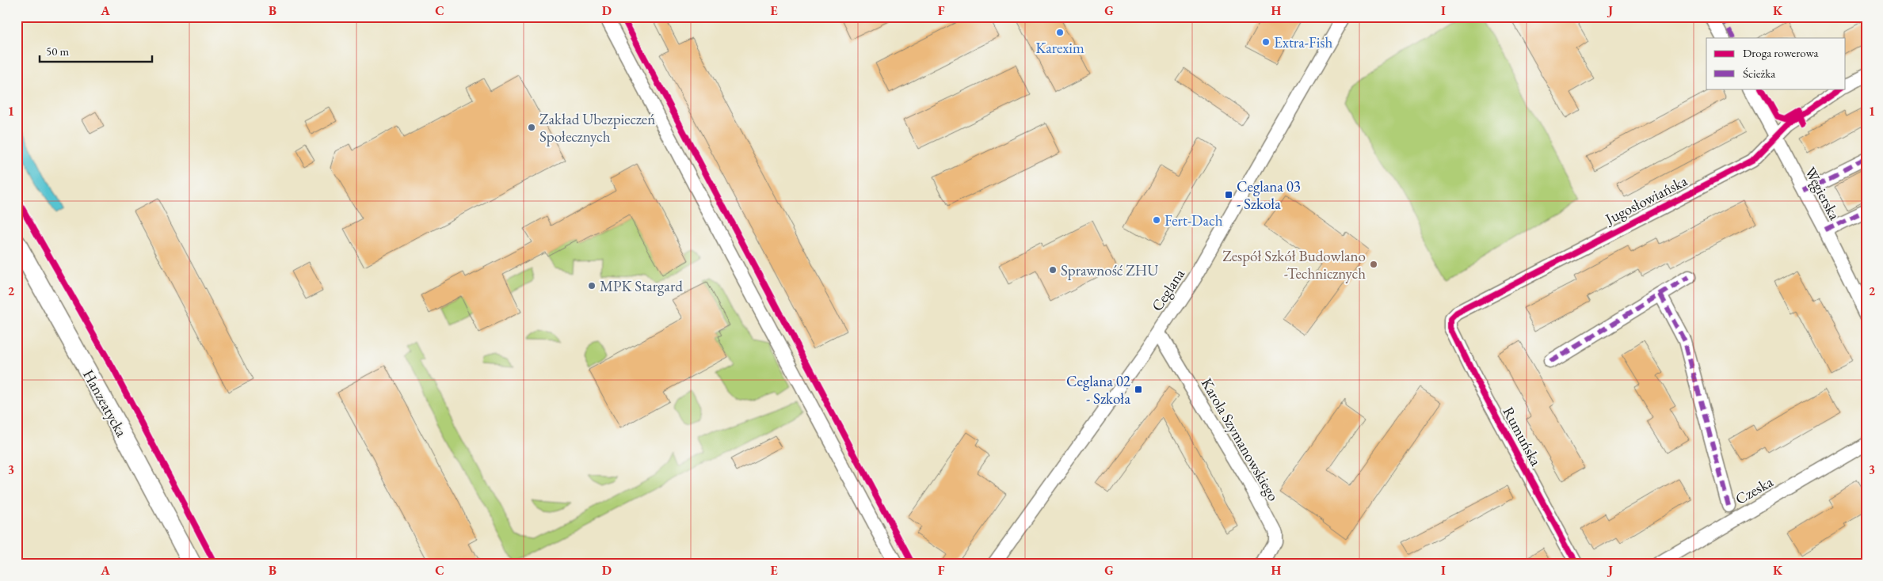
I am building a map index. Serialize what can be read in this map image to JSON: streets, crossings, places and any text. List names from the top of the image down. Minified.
{"streets":{"street":["Węgierska","Jugosłowiańska","Ceglana","Hanzeatycka","Rumuńska","Karola Szymanowskiego","Czeska"]},"crossings":[["Węgierska","Jugosłowiańska"],["Jugosłowiańska","Rumuńska"],["Ceglana","Karola Szymanowskiego"]],"places":{"other":["Karexim","Extra-Fish","Zakład Ubezpieczeń Społecznych","Fert-Dach","Zespół Szkół Budowlano -Technicznych","Sprawność ZHU","MPK Stargard"],"transit":["Ceglana 03 - Szkoła","Ceglana 02 - Szkoła"]},"legend":["Droga rowerowa","Ścieżka"],"scale_bar":"50 m","grid":{"columns":["A","B","C","D","E","F","G","H","I","J","K"],"rows":["1","2","3"]}}
